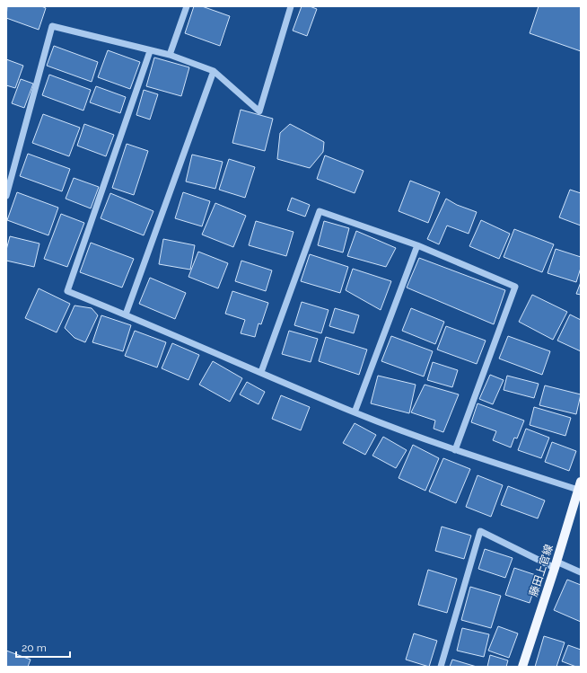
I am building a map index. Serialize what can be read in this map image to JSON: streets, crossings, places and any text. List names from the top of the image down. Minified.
{"streets":{"main road":["藤田上官線"]},"scale_bar":"20 m"}
